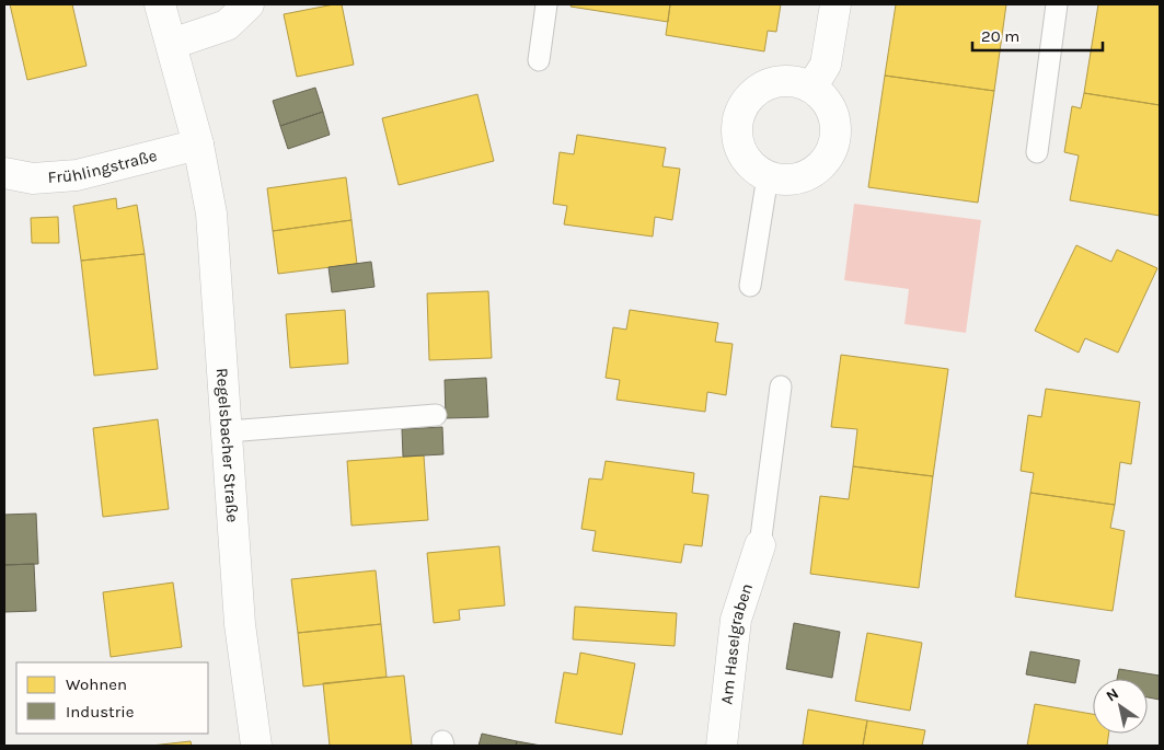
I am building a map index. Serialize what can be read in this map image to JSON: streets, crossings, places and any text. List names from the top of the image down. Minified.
{"streets":{"street":["Frühlingstraße","Regelsbacher Straße","Am Haselgraben"]},"crossings":[["Frühlingstraße","Regelsbacher Straße"]],"legend":["Wohnen","Industrie"],"scale_bar":"20 m","north":"top left"}
